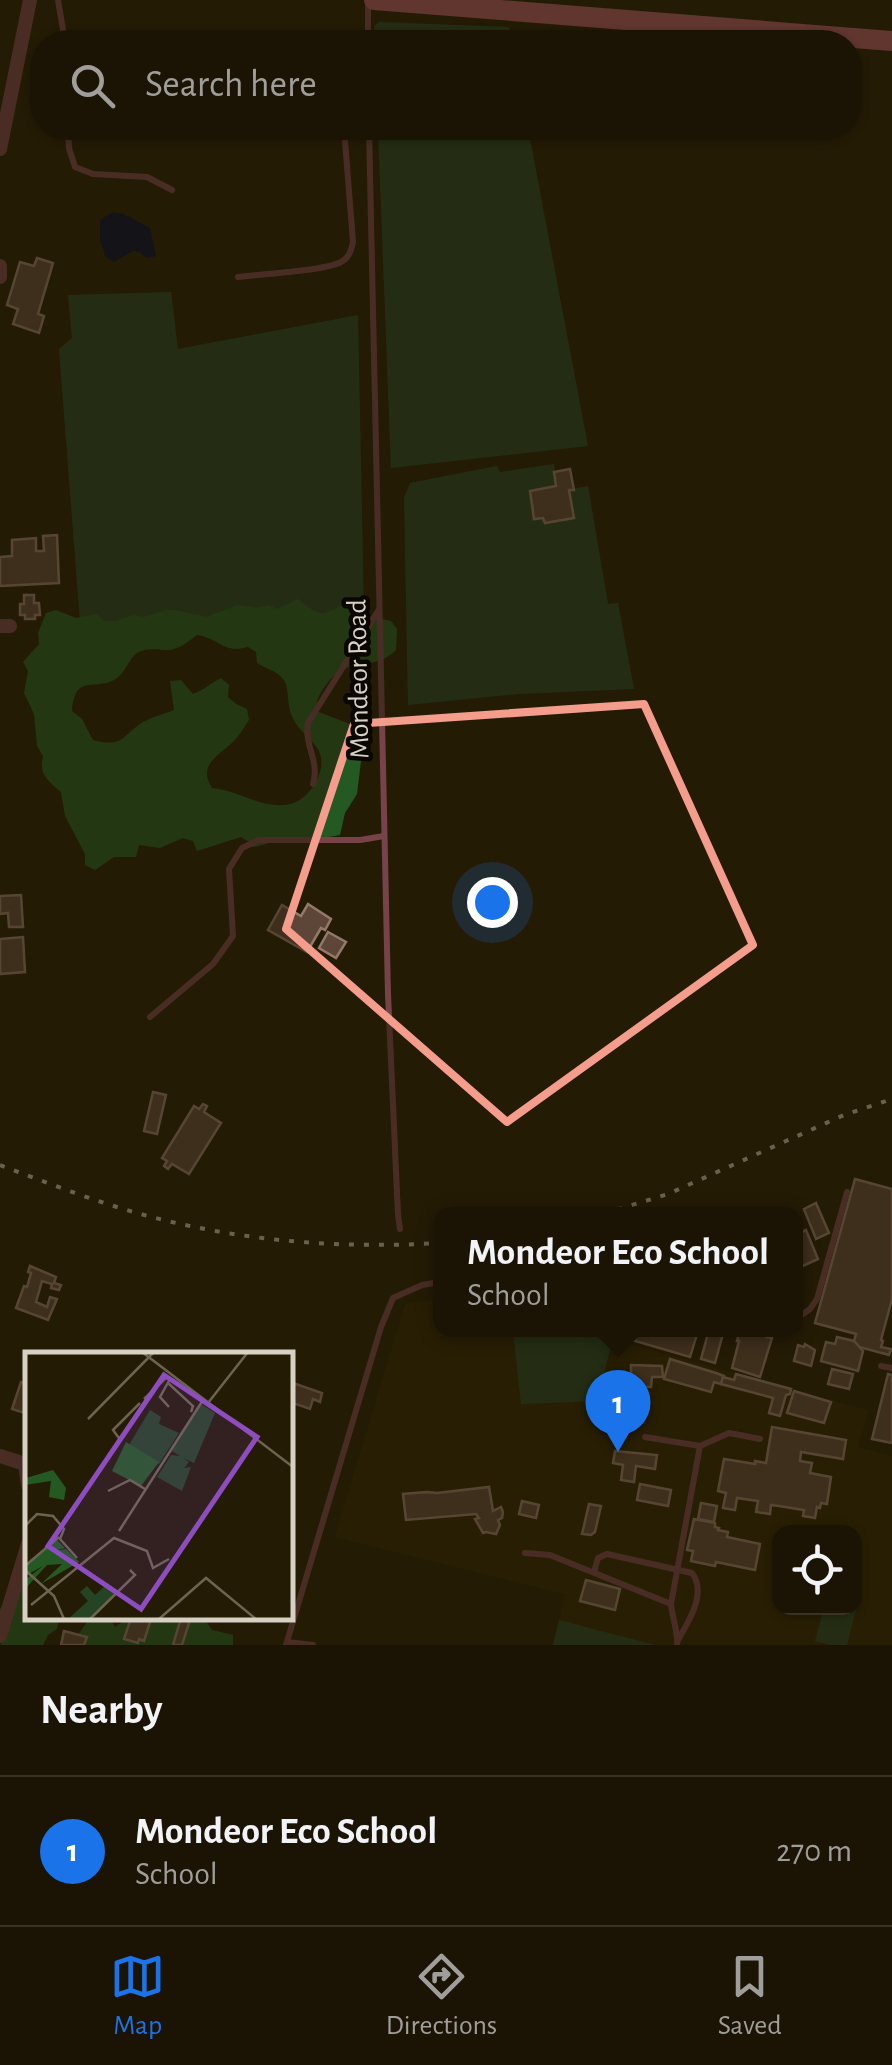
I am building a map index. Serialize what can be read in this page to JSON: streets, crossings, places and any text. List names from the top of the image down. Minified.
{"streets":{"lane":["Mondeor Road"]},"page":{"search":"Search here","popup":["Mondeor Eco School","School"],"pins":"1","heading":"Nearby","list":[{"mark":"1","name":"Mondeor Eco School","note":"School","value":"270 m"}],"nav":["Map","Directions","Saved"]}}
